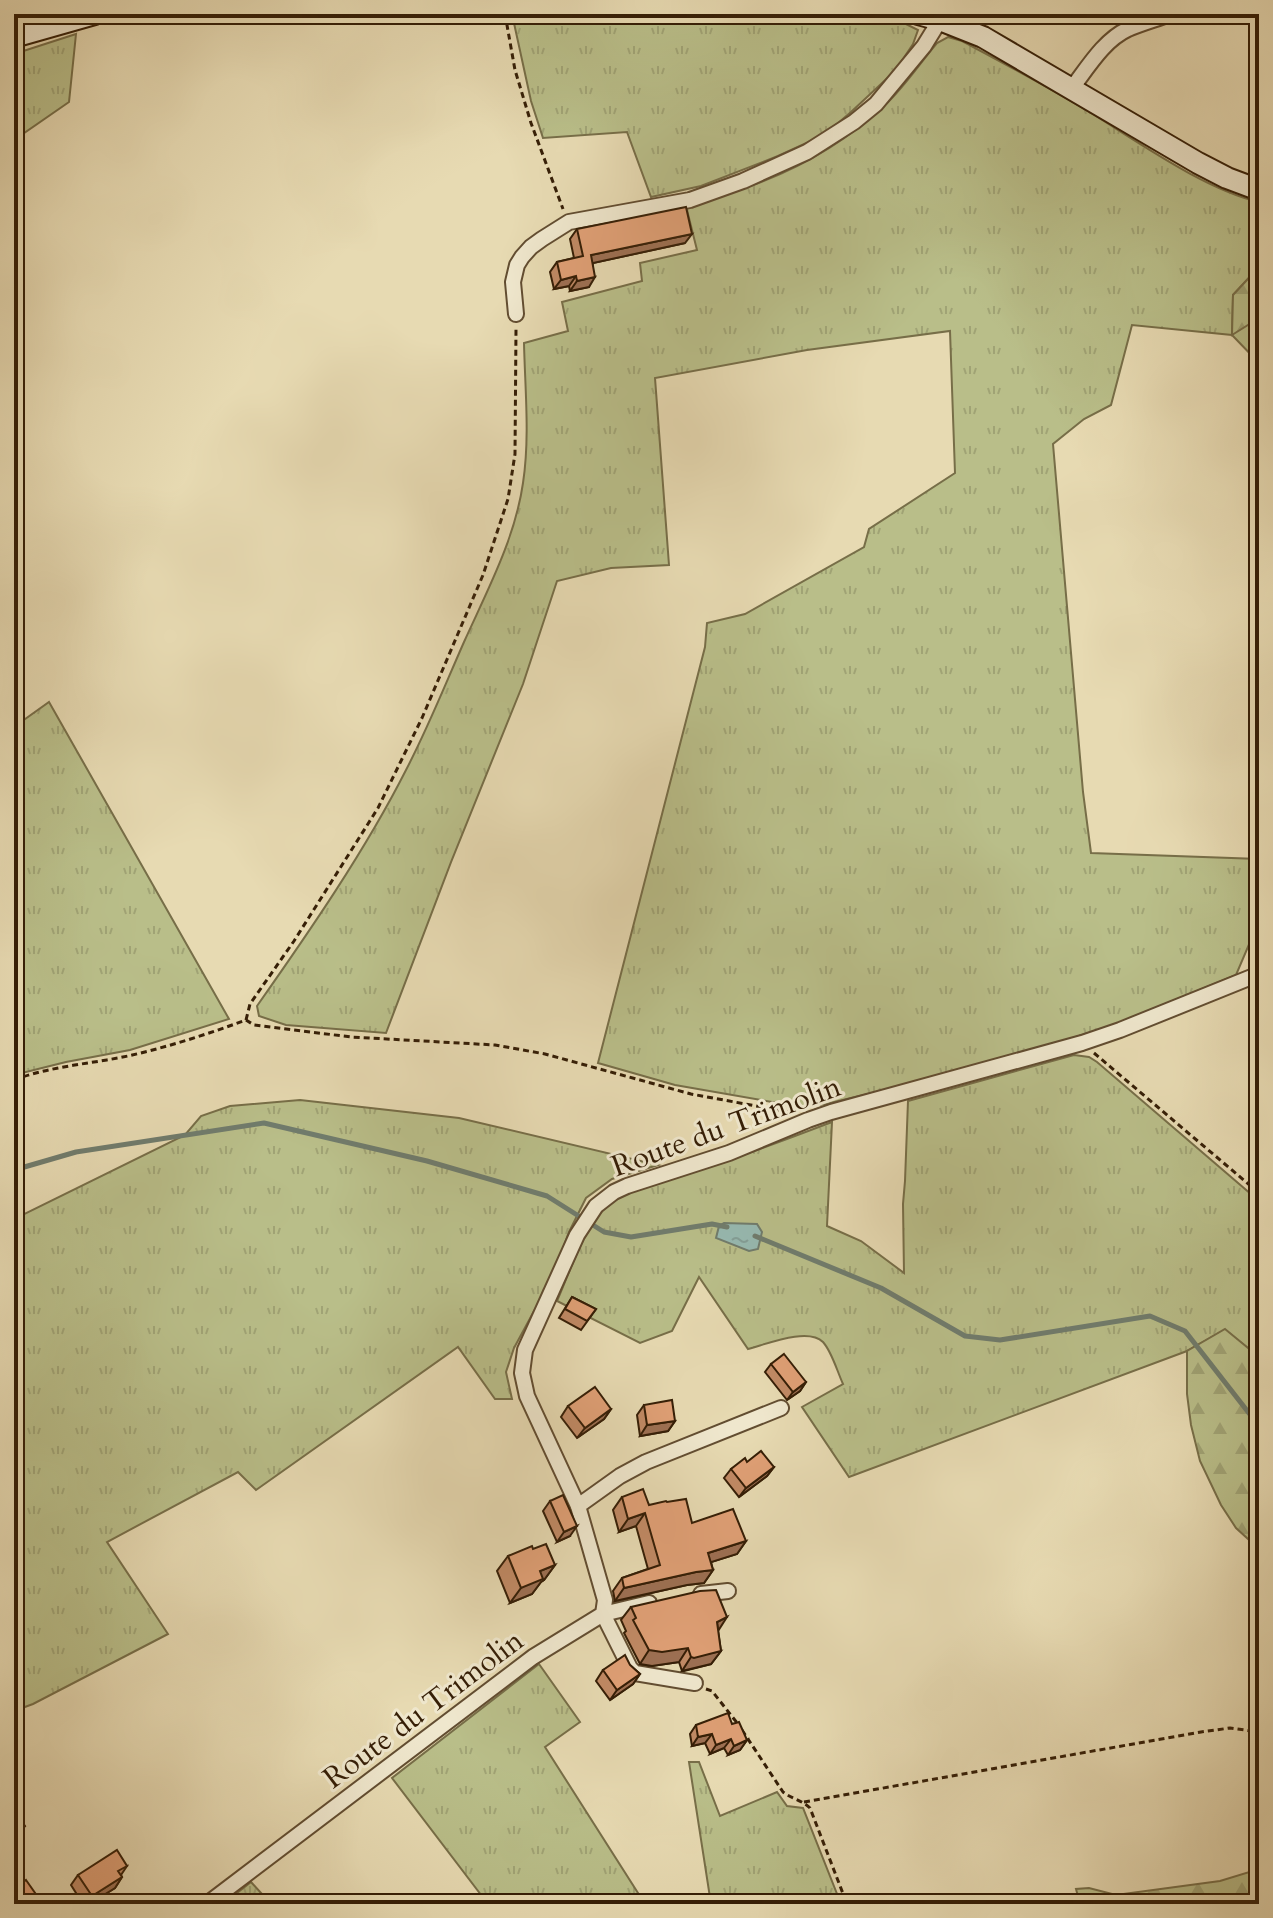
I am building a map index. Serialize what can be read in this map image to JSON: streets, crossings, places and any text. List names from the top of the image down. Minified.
{"streets":{"street":["Route du Trimolin"]}}
